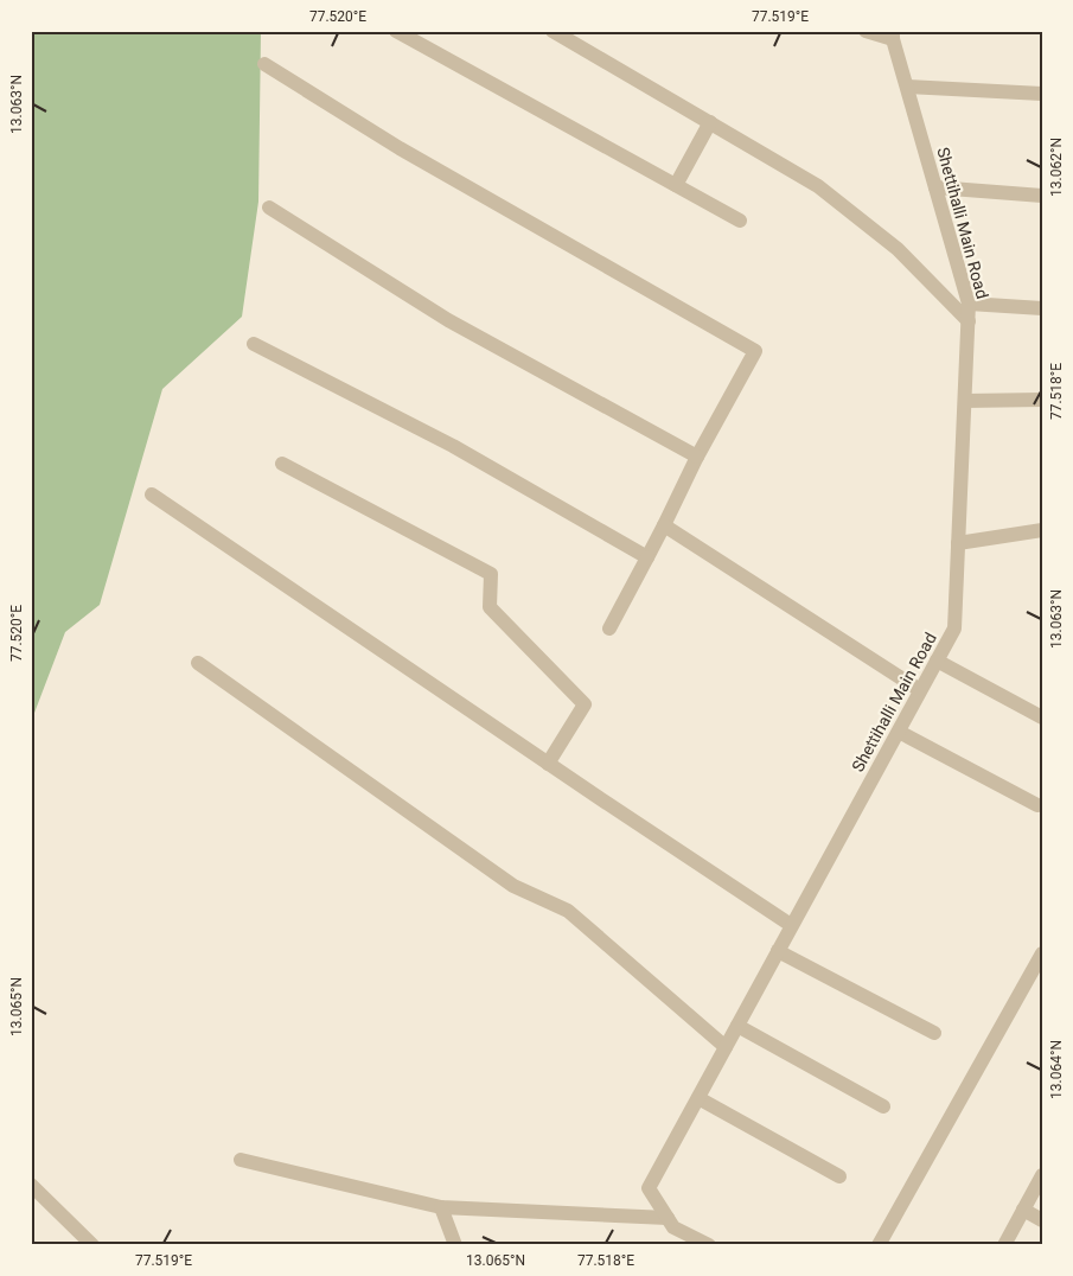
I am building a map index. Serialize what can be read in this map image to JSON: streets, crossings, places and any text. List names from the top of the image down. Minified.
{"streets":{"street":["Shettihalli Main Road"]},"coordinates":["77.520°E","77.519°E","13.063°N","13.062°N","77.518°E","13.065°N","13.064°N"]}
